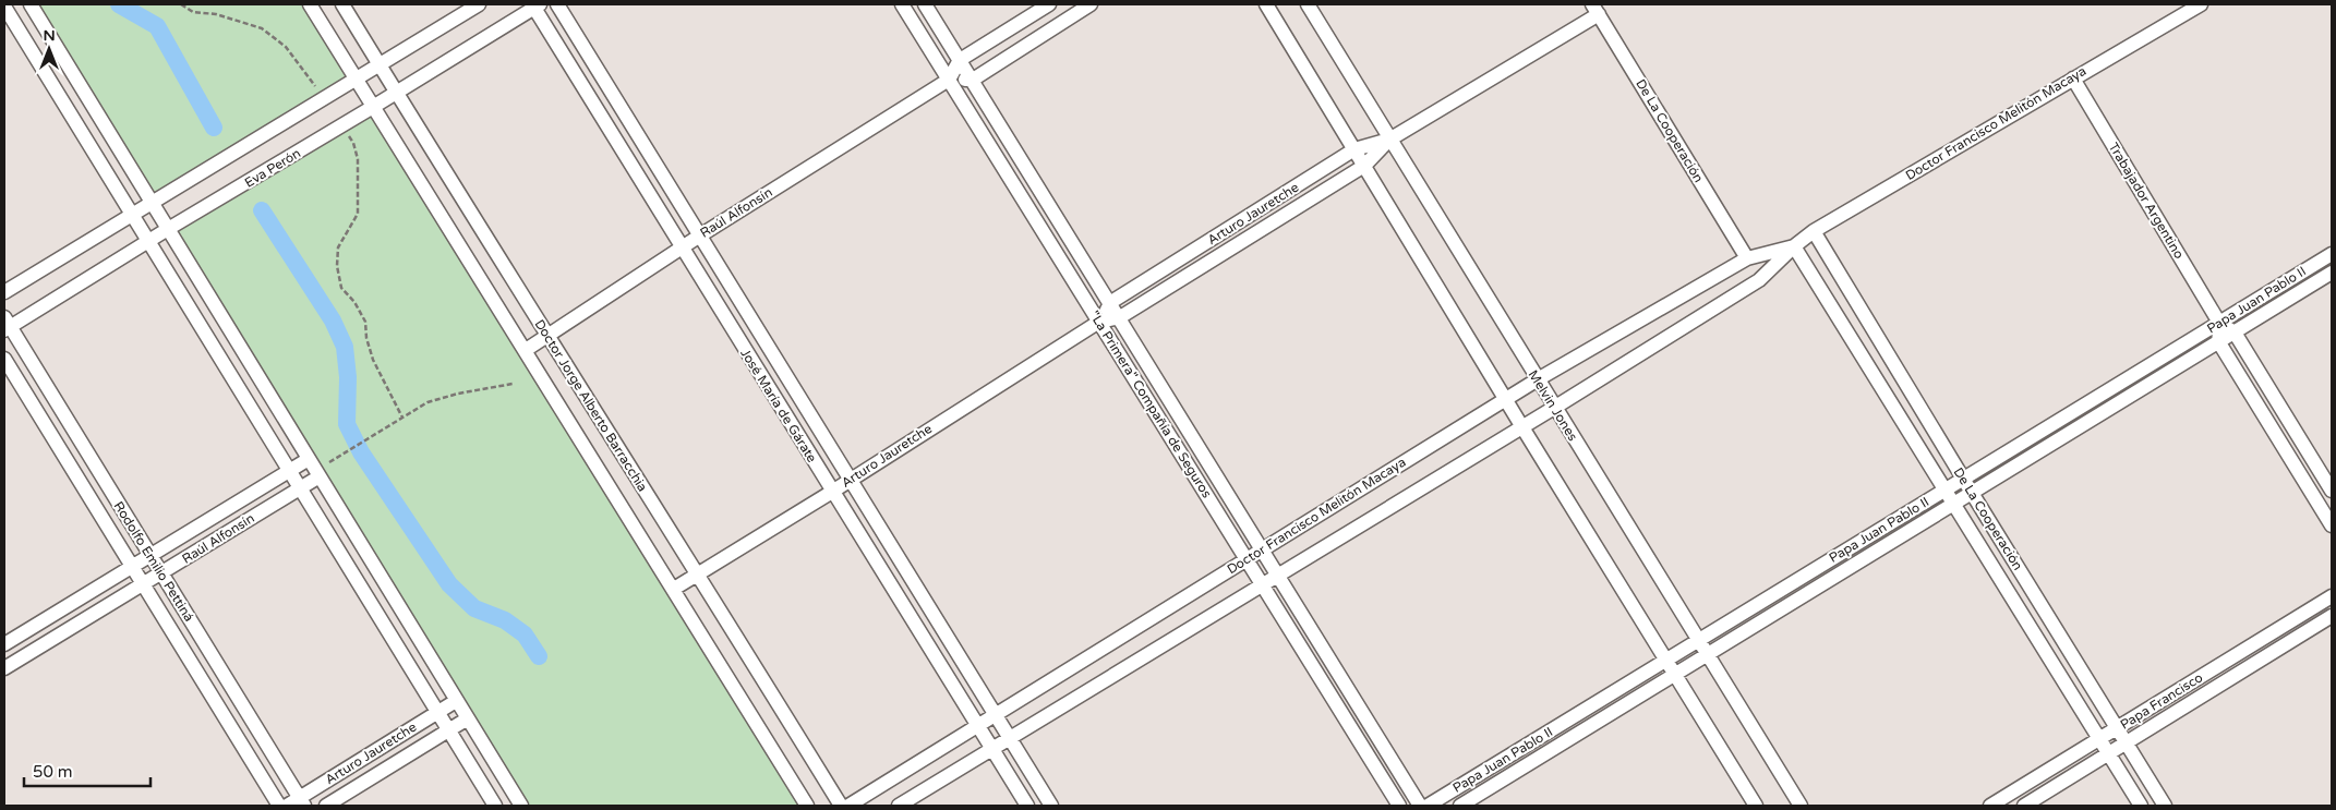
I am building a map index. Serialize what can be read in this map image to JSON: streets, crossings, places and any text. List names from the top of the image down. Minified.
{"streets":{"street":["Doctor Francisco Melitón Macaya","De La Cooperación","Eva Perón","Trabajador Argentino","Raúl Alfonsín","Arturo Jauretche","Papa Juan Pablo II","\"La Primera\" Compañía de Seguros","Doctor Jorge Alberto Barracchia","José María de Gárate","Melvin Jones","Rodolfo Emilio Pettiná","Papa Francisco"]},"crossings":[["Doctor Francisco Melitón Macaya","De La Cooperación"],["Doctor Francisco Melitón Macaya","Trabajador Argentino"],["Doctor Francisco Melitón Macaya","\"La Primera\" Compañía de Seguros"],["Doctor Francisco Melitón Macaya","José María de Gárate"],["Doctor Francisco Melitón Macaya","Melvin Jones"],["De La Cooperación","Arturo Jauretche"],["De La Cooperación","Papa Juan Pablo II"],["De La Cooperación","Papa Francisco"],["Eva Perón","Doctor Jorge Alberto Barracchia"],["Eva Perón","José María de Gárate"],["Eva Perón","Rodolfo Emilio Pettiná"],["Trabajador Argentino","Papa Juan Pablo II"],["Raúl Alfonsín","\"La Primera\" Compañía de Seguros"],["Raúl Alfonsín","Doctor Jorge Alberto Barracchia"],["Raúl Alfonsín","José María de Gárate"],["Raúl Alfonsín","Rodolfo Emilio Pettiná"],["Arturo Jauretche","\"La Primera\" Compañía de Seguros"],["Arturo Jauretche","Doctor Jorge Alberto Barracchia"],["Arturo Jauretche","José María de Gárate"],["Arturo Jauretche","Melvin Jones"],["Arturo Jauretche","Rodolfo Emilio Pettiná"],["Papa Juan Pablo II","Melvin Jones"]],"scale_bar":"50 m","north":"top"}
